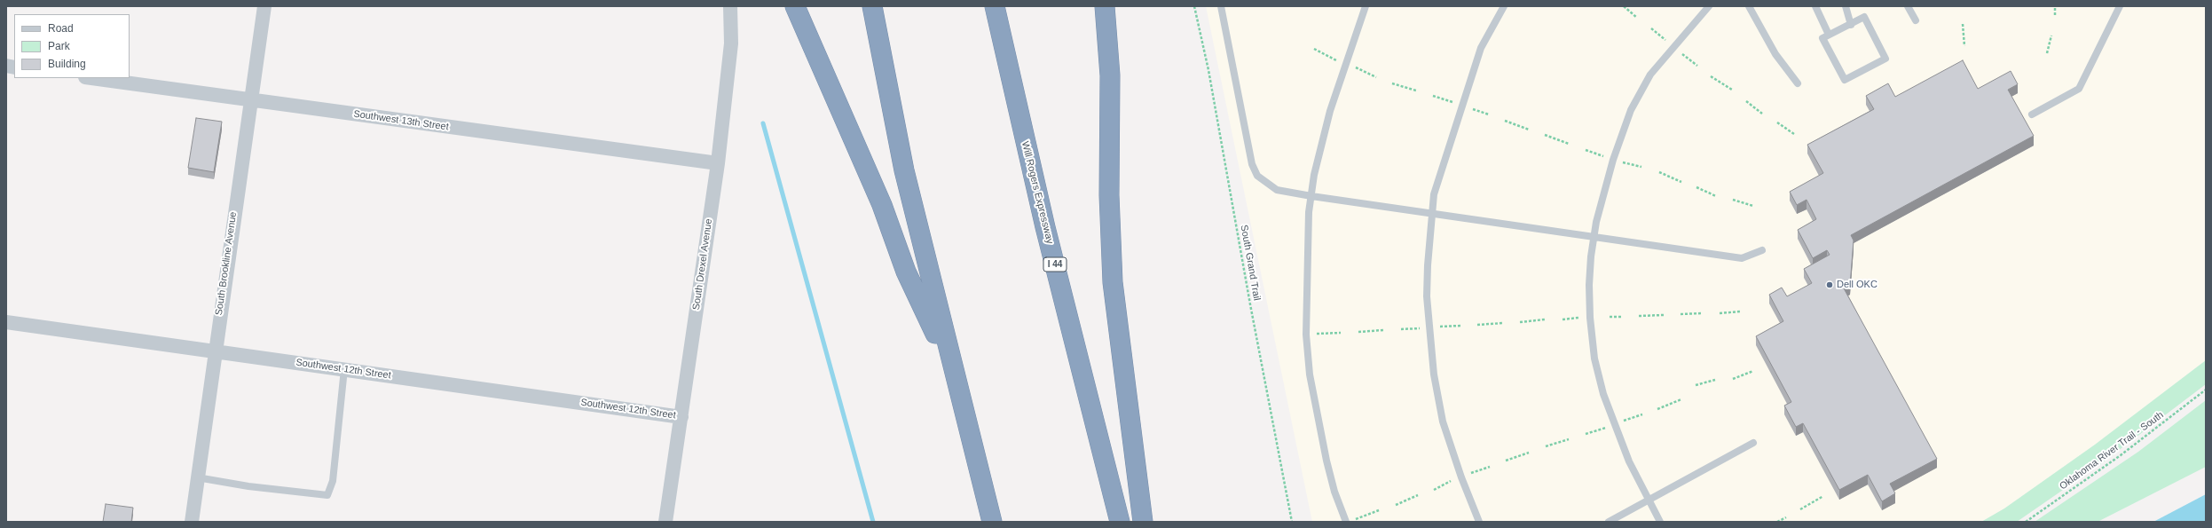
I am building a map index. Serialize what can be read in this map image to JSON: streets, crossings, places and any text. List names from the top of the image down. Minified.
{"streets":{"highway":["Will Rogers Expressway","I 44"],"street":["Southwest 13th Street","South Brookline Avenue","South Drexel Avenue","Southwest 12th Street"],"path":["South Grand Trail","Oklahoma River Trail - South"]},"crossings":[["Southwest 13th Street","South Brookline Avenue"],["Southwest 13th Street","South Drexel Avenue"],["South Brookline Avenue","Southwest 12th Street"],["South Drexel Avenue","Southwest 12th Street"]],"places":["Dell OKC"],"legend":["Road","Park","Building"]}
